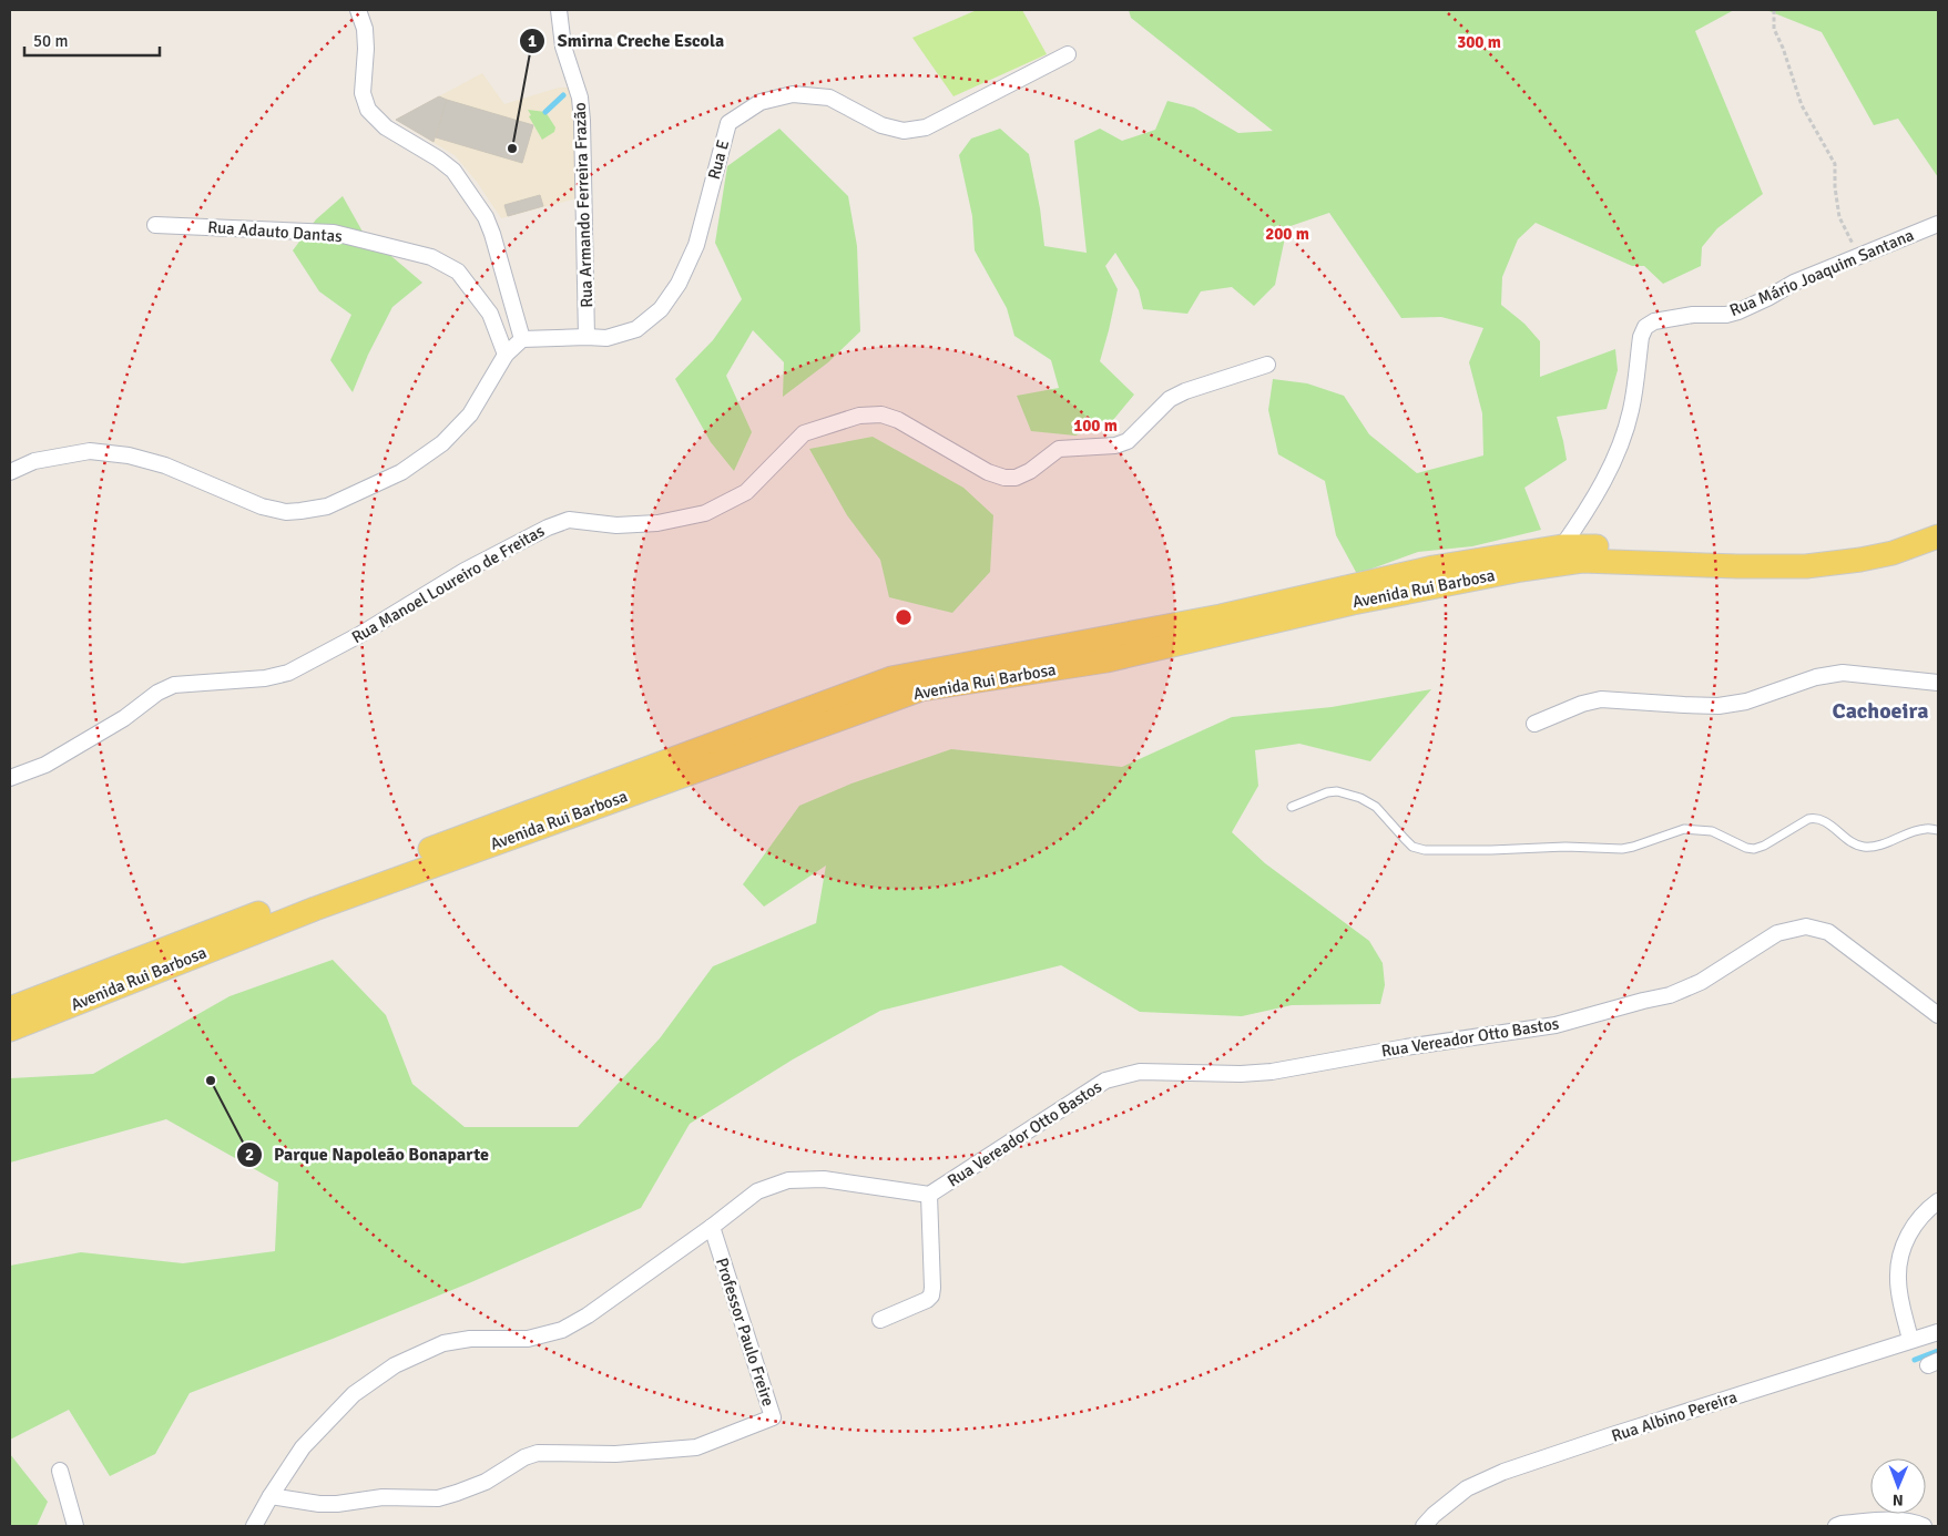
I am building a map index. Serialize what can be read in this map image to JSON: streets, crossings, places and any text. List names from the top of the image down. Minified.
{"streets":{"main road":["Avenida Rui Barbosa"],"street":["Rua E","Rua Armando Ferreira Frazão","Rua Adauto Dantas","Rua Mário Joaquim Santana","Rua Manoel Loureiro de Freitas","Rua Vereador Otto Bastos","Professor Paulo Freire","Rua Albino Pereira"]},"crossings":[["Rua E","Rua Armando Ferreira Frazão"],["Rua Mário Joaquim Santana","Avenida Rui Barbosa"],["Rua Vereador Otto Bastos","Professor Paulo Freire"]],"districts":["Cachoeira"],"places":["Smirna Creche Escola","Parque Napoleão Bonaparte"],"scale_bar":"50 m","north":"bottom","rings":["300 m","200 m","100 m"]}
